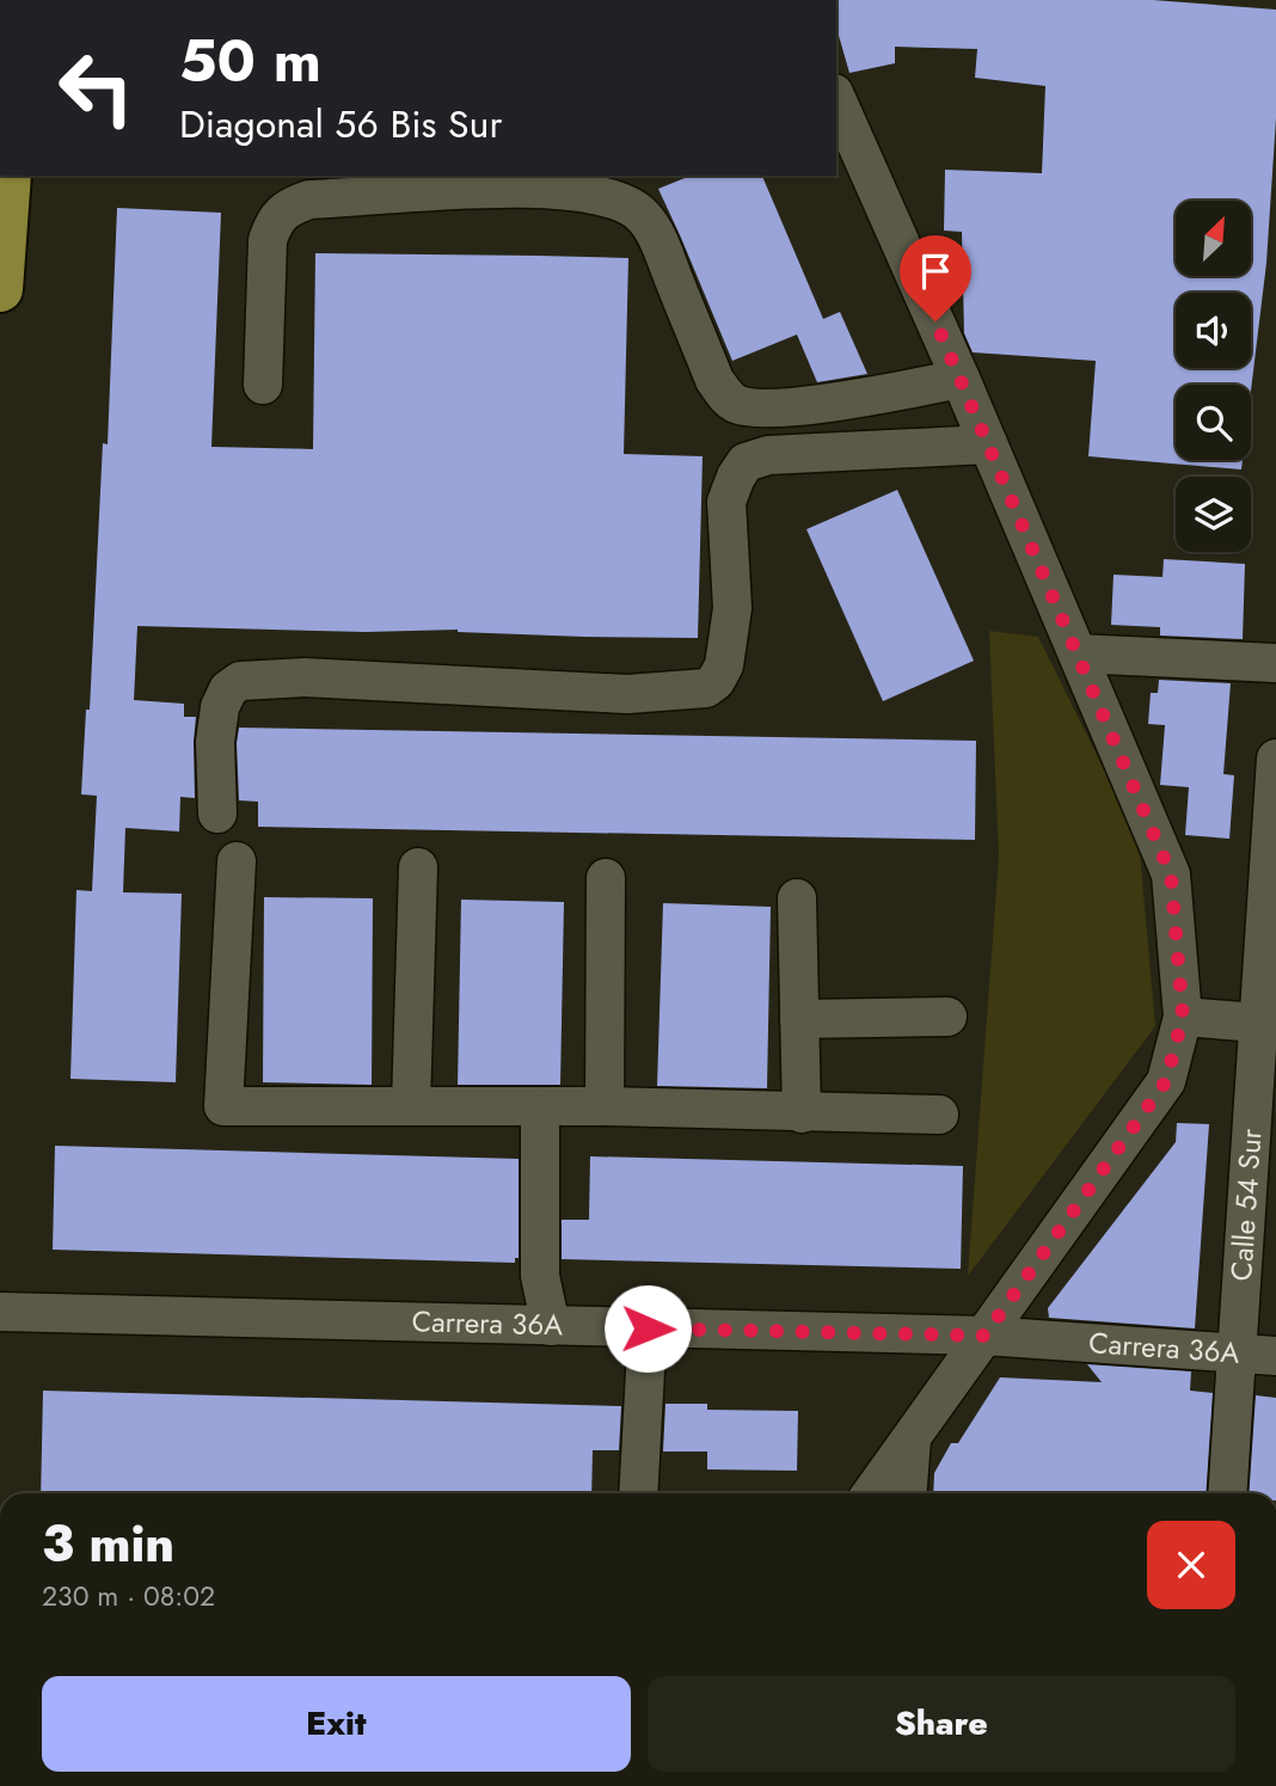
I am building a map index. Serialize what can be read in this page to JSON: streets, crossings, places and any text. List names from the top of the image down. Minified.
{"streets":{"street":["Calle 54 Sur","Carrera 36A"]},"crossings":[["Calle 54 Sur","Carrera 36A"]],"north":"top right","page":{"turn":["50 m","Diagonal 56 Bis Sur"],"heading":["3 min","230 m · 08:02"],"buttons":["Exit","Share"]}}
